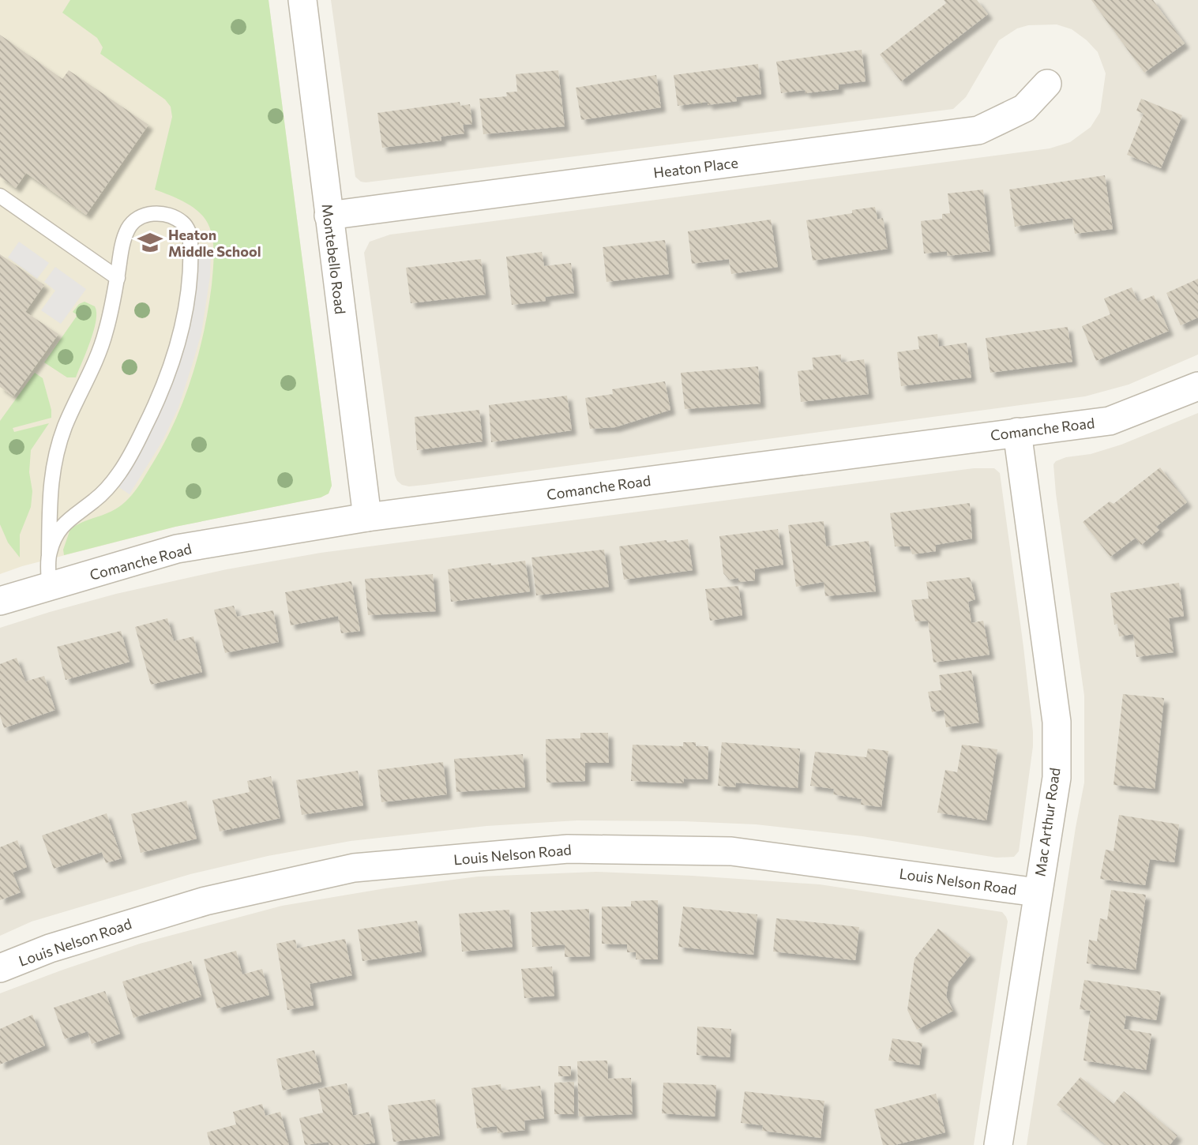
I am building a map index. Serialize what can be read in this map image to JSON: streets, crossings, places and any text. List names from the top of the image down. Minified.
{"streets":{"street":["Heaton Place","Montebello Road","Comanche Road","Mac Arthur Road","Louis Nelson Road"]},"crossings":[["Heaton Place","Montebello Road"],["Montebello Road","Comanche Road"],["Comanche Road","Mac Arthur Road"],["Mac Arthur Road","Louis Nelson Road"]],"places":{"school or university":["Heaton Middle School"]}}
